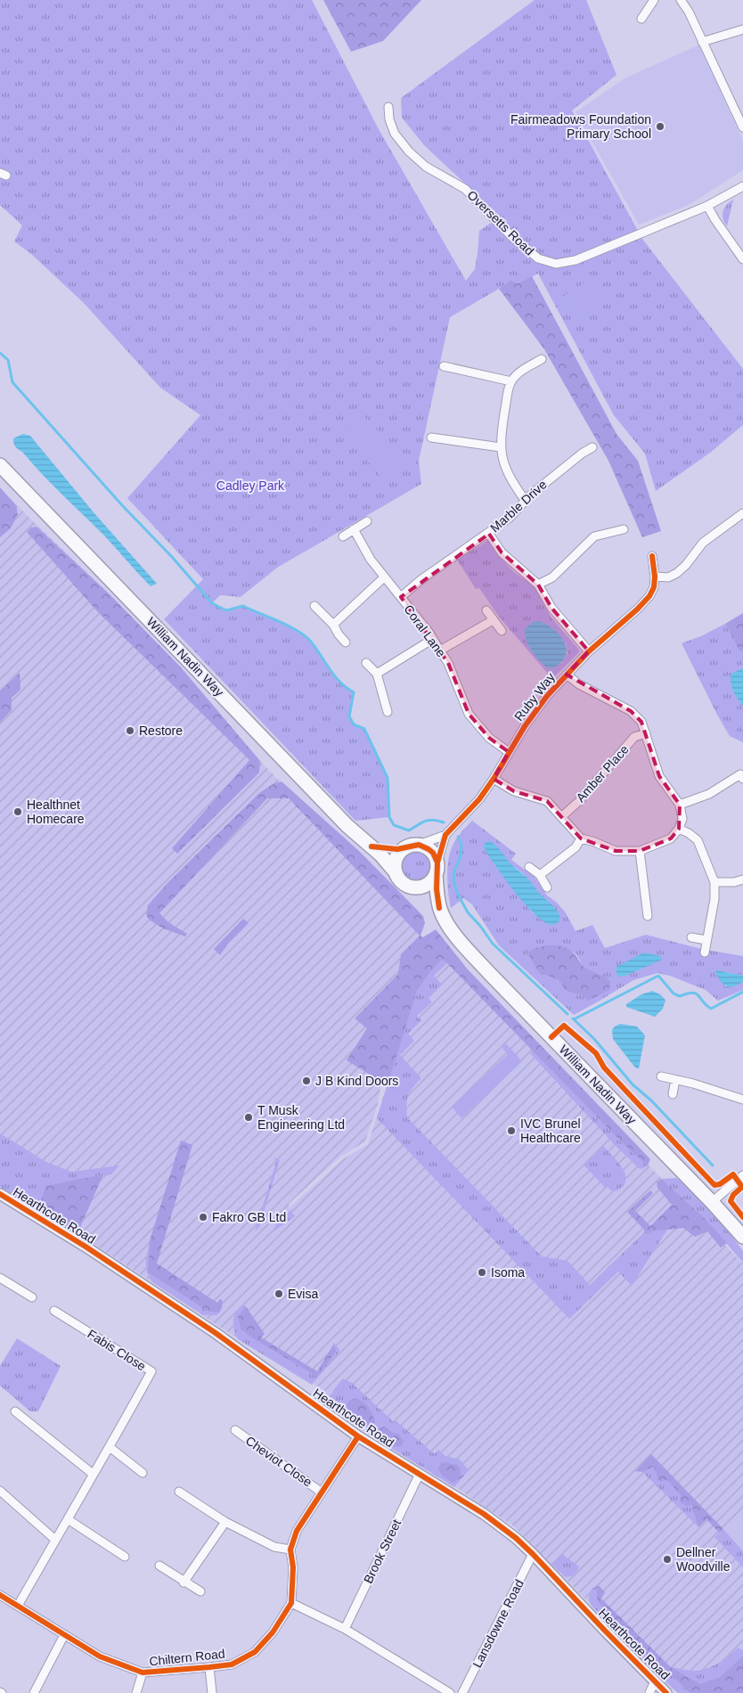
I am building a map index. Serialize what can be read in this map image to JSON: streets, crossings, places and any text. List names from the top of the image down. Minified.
{"streets":{"main road":["William Nadin Way"],"street":["Oversetts Road","Marble Drive","Coral Lane","Ruby Way","Amber Place","Hearthcote Road","Fabis Close","Cheviot Close","Brook Street","Lansdowne Road","Chiltern Road"]},"crossings":[["Marble Drive","Coral Lane"],["Coral Lane","Ruby Way"],["William Nadin Way","Ruby Way"],["Hearthcote Road","Brook Street"],["Hearthcote Road","Lansdowne Road"],["Hearthcote Road","Chiltern Road"],["Fabis Close","Chiltern Road"],["Cheviot Close","Chiltern Road"]],"parks":["Cadley Park"],"places":["Fairmeadows Foundation Primary School","Restore","Healthnet Homecare","J B Kind Doors","T Musk Engineering Ltd","IVC Brunel Healthcare","Fakro GB Ltd","Isoma","Evisa","Dellner Woodville"]}
